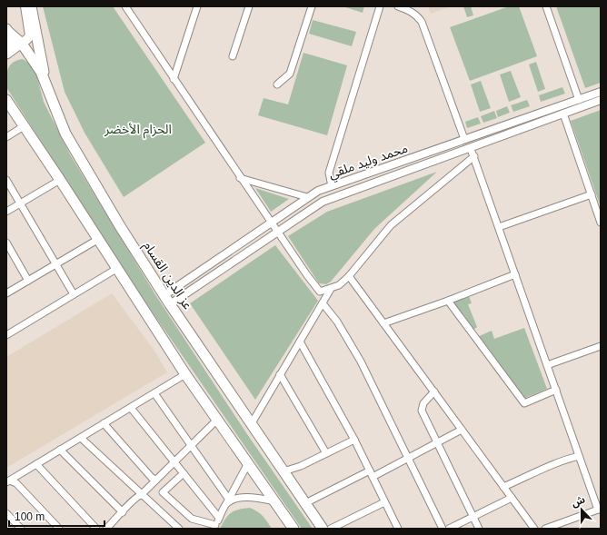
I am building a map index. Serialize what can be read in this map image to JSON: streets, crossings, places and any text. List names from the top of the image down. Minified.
{"streets":{"highway":["عز الدين القسام"],"street":["محمد وليد ملقي"]},"crossings":[["محمد وليد ملقي","عز الدين القسام"]],"parks":["الحزام الأخضر"],"scale_bar":"100 m","north":"top"}
